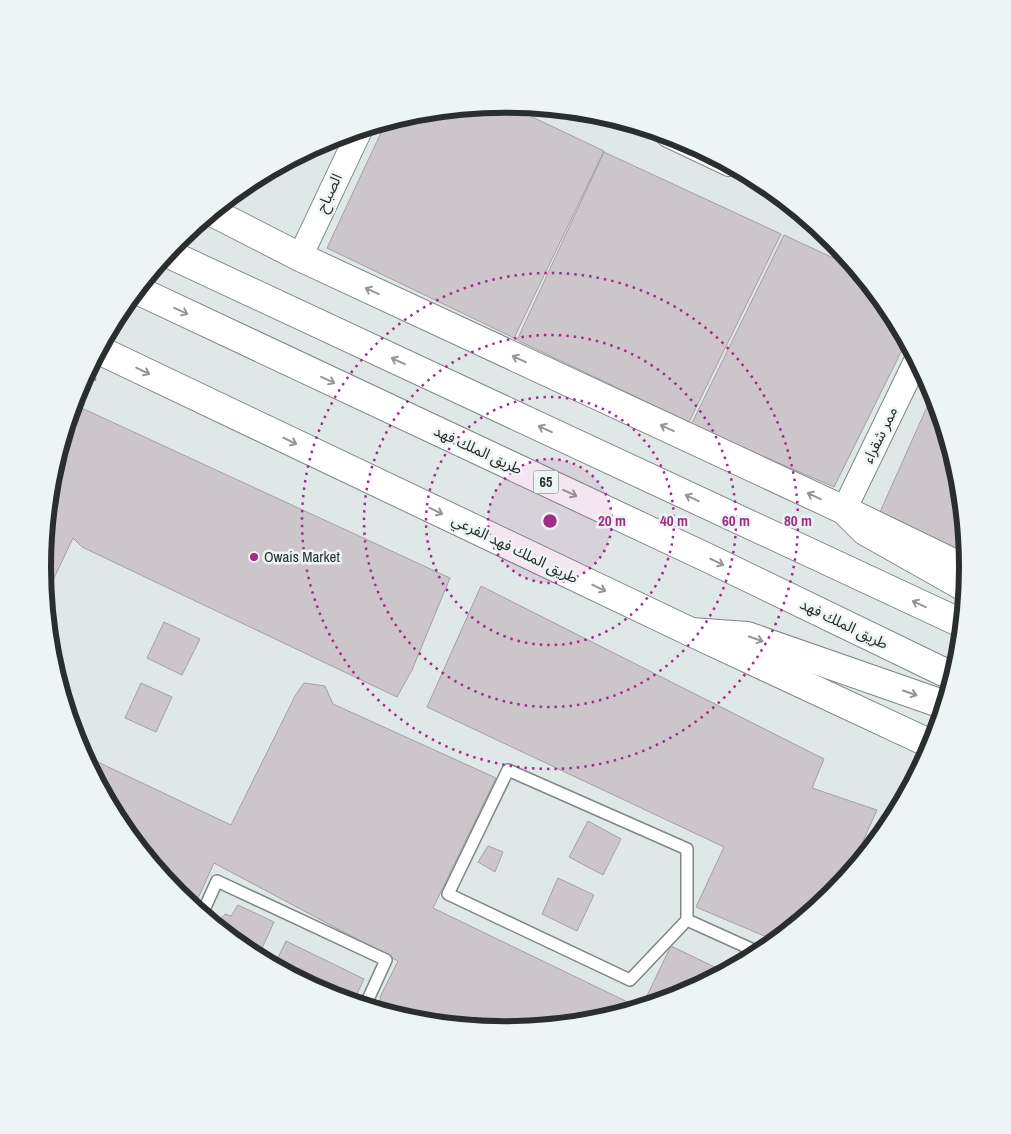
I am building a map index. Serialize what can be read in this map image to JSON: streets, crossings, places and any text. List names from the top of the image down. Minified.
{"streets":{"main road":["طريق الملك فهد","65","طريق الملك فهد الفرعي"],"street":["الصباح","ممر شقراء"]},"places":["Owais Market"],"rings":["20 m","40 m","60 m","80 m"]}
